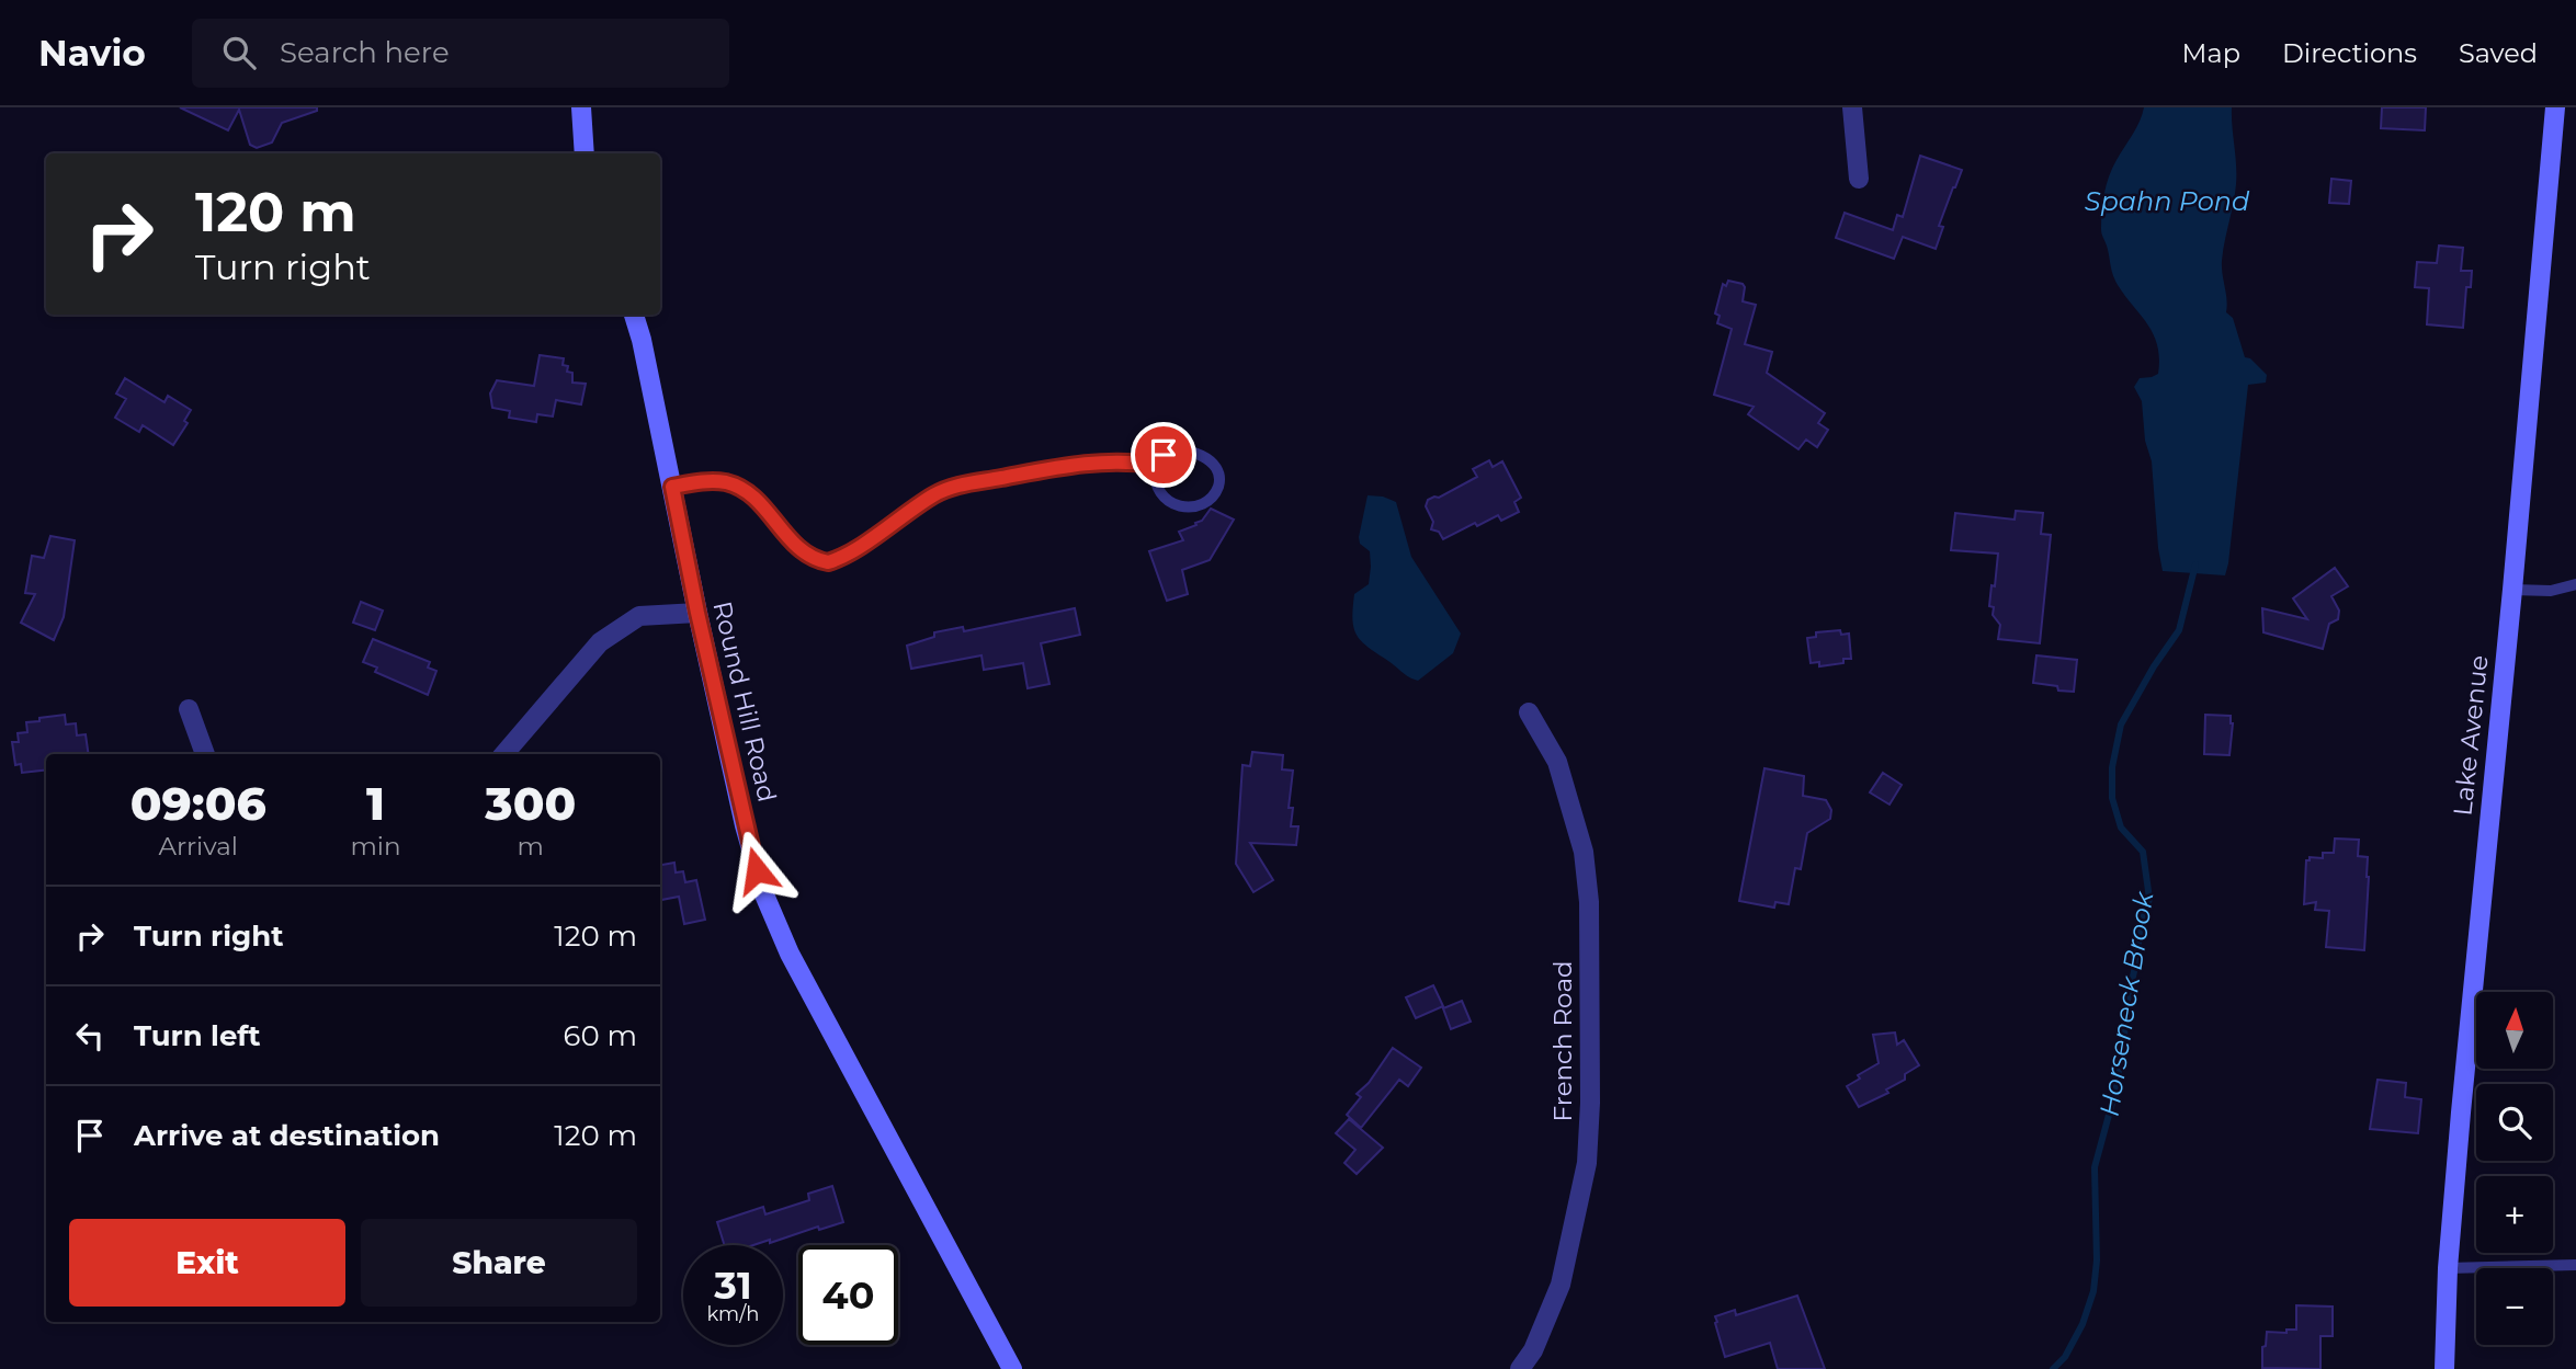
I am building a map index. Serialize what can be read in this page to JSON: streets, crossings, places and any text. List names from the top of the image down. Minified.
{"streets":{"main road":["Round Hill Road","Lake Avenue"],"street":["French Road"]},"water":["Spahn Pond","Horseneck Brook"],"north":"top","page":{"header":"Navio","search":"Search here","nav":["Map","Directions","Saved"],"turn":["120 m","Turn right"],"eta":["09:06","Arrival","1","min","300","m"],"list":[{"name":"Turn right","value":"120 m"},{"name":"Turn left","value":"60 m"},{"name":"Arrive at destination","value":"120 m"}],"map_buttons":["+","−"],"buttons":["Exit","Share"],"speed":"31 km/h","limit":"40"}}
